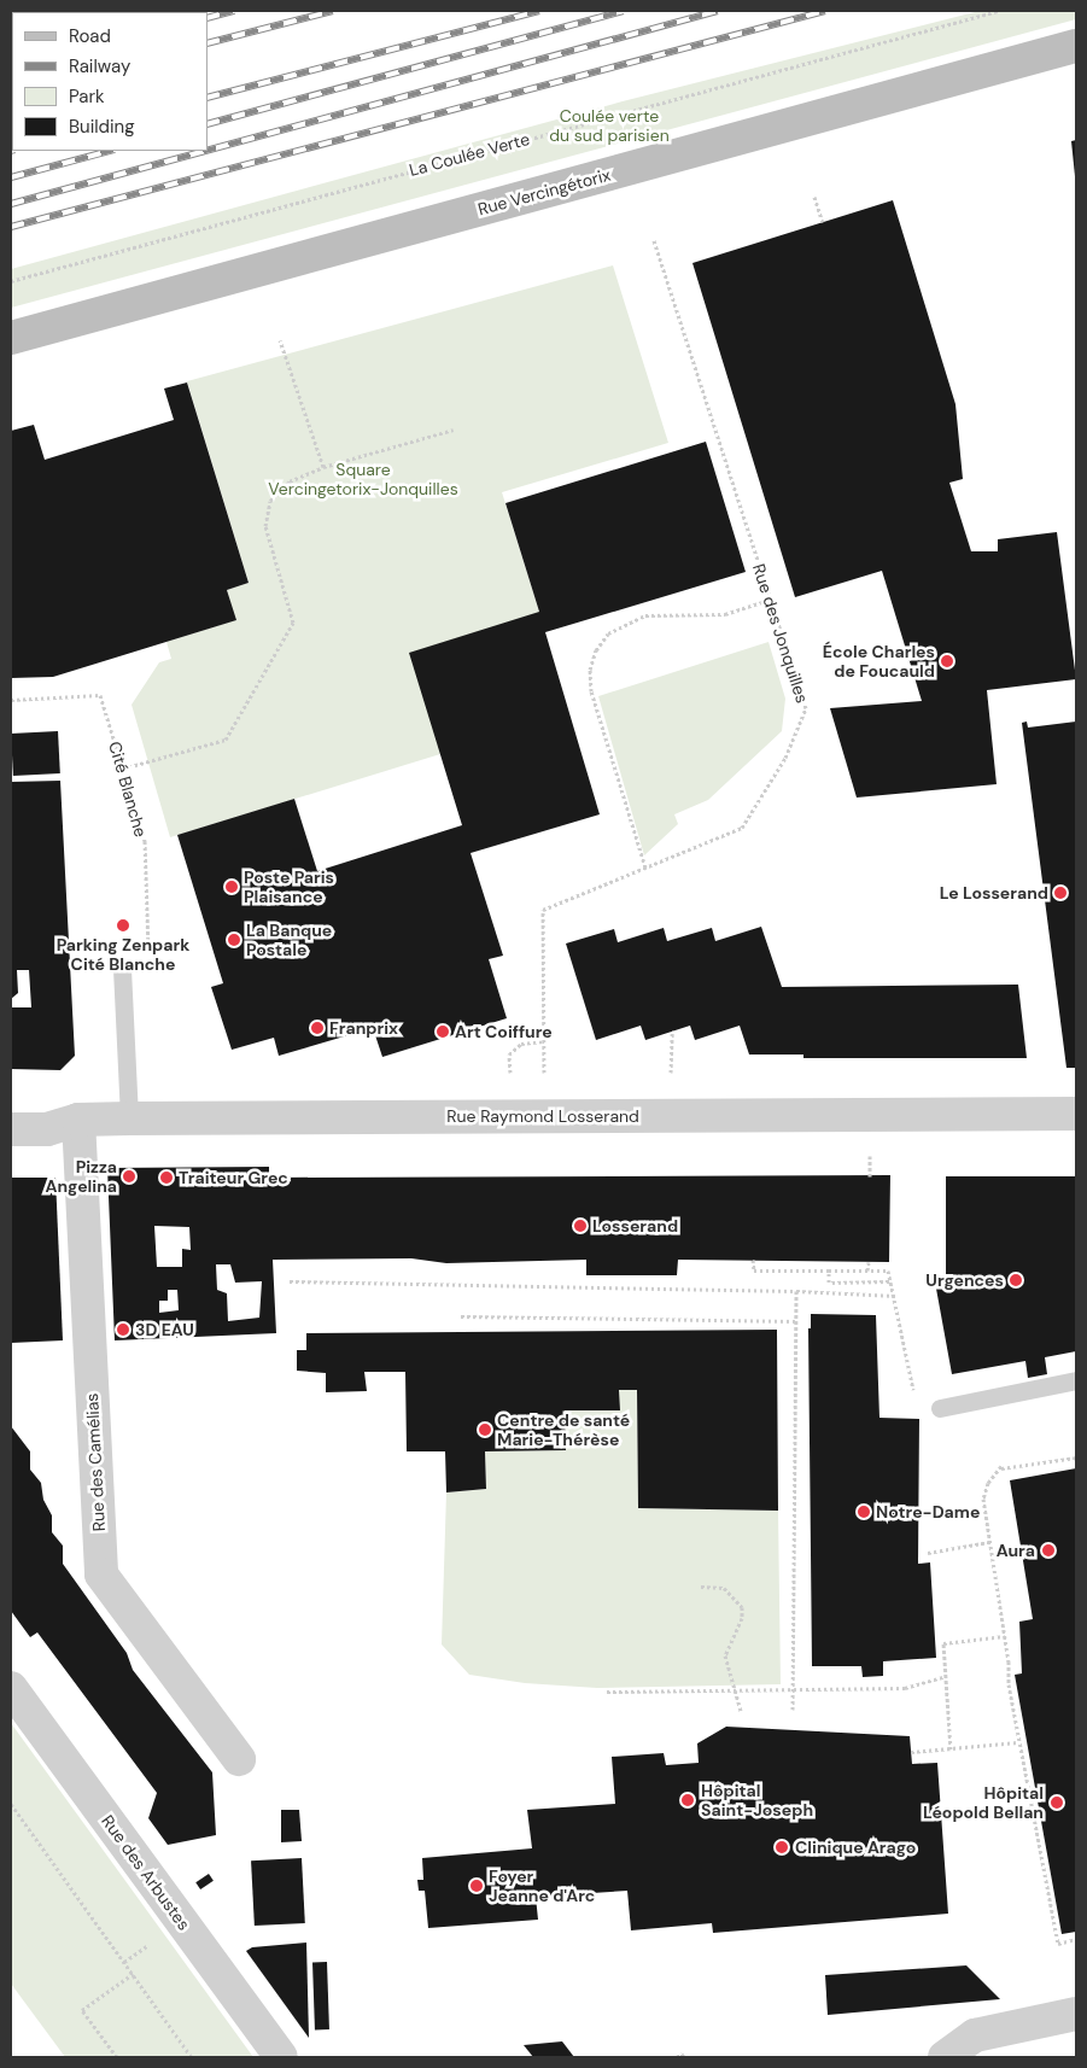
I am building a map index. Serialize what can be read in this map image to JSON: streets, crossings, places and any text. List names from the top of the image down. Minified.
{"streets":{"main road":["Rue Vercingétorix"],"street":["Rue Raymond Losserand","Rue des Camélias","Rue des Arbustes"],"path":["La Coulée Verte","Rue des Jonquilles","Cité Blanche"]},"crossings":[["Rue Raymond Losserand","Rue des Camélias"]],"parks":["Coulée verte du sud parisien","Square Vercingetorix-Jonquilles"],"places":["École Charles de Foucauld","Poste Paris Plaisance","Le Losserand","Parking Zenpark Cité Blanche","La Banque Postale","Franprix","Art Coiffure","Pizza Angelina","Traiteur Grec","Losserand","Urgences","3D EAU","Centre de santé Marie-Thérèse","Notre-Dame","Aura","Hôpital Saint-Joseph","Hôpital Léopold Bellan","Clinique Arago","Foyer Jeanne d'Arc"],"legend":["Road","Railway","Park","Building"]}
